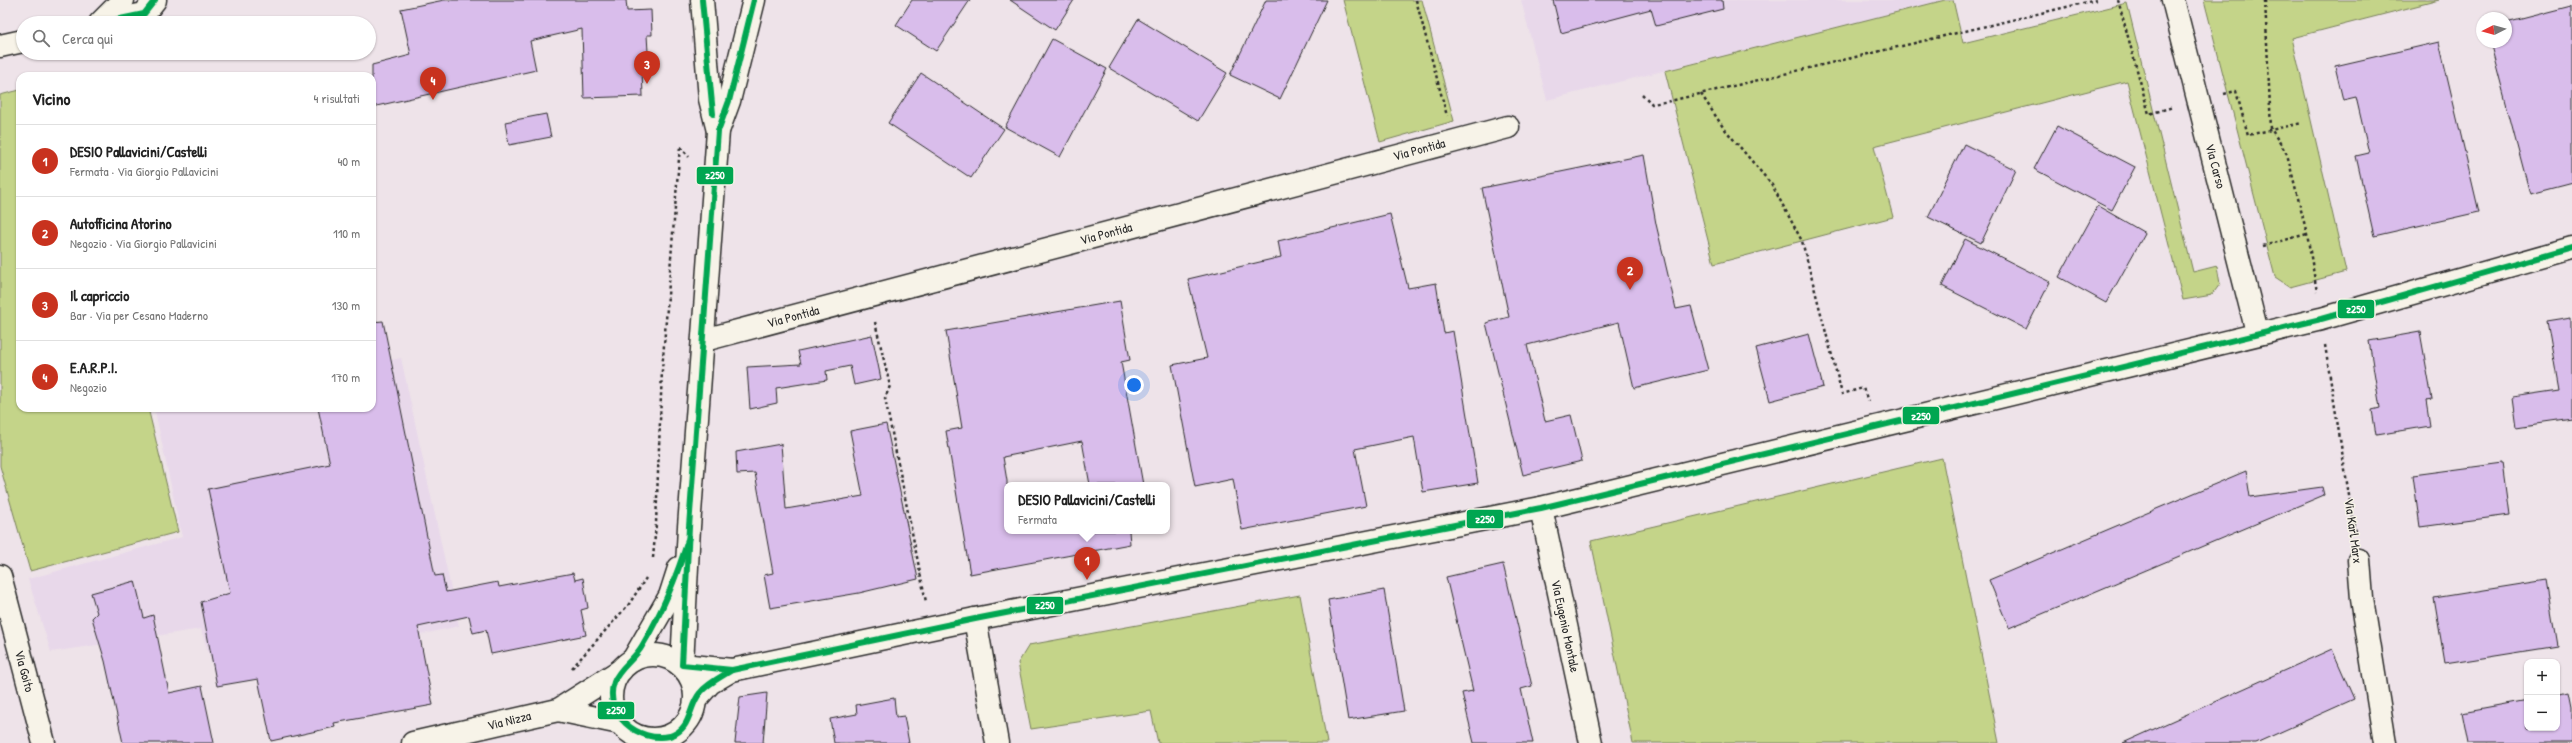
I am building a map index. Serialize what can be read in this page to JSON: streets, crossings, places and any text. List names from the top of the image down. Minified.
{"streets":{"street":["Via Pontida","Via Carso","Via Karl Marx","Via Eugenio Montale","Via Goito","Via Nizza"]},"lines":["transit line z250"],"north":"left","page":{"search":"Cerca qui","pins":["3","4","2","1"],"heading":["Vicino","4 risultati"],"list":[{"mark":"1","name":"DESIO Pallavicini/Castelli","note":"Fermata · Via Giorgio Pallavicini","value":"40 m"},{"mark":"2","name":"Autofficina Atorino","note":"Negozio · Via Giorgio Pallavicini","value":"110 m"},{"mark":"3","name":"Il capriccio","note":"Bar · Via per Cesano Maderno","value":"130 m"},{"mark":"4","name":"E.A.R.P.I.","note":"Negozio","value":"170 m"}],"popup":["DESIO Pallavicini/Castelli","Fermata"],"map_buttons":["+","−"]}}
